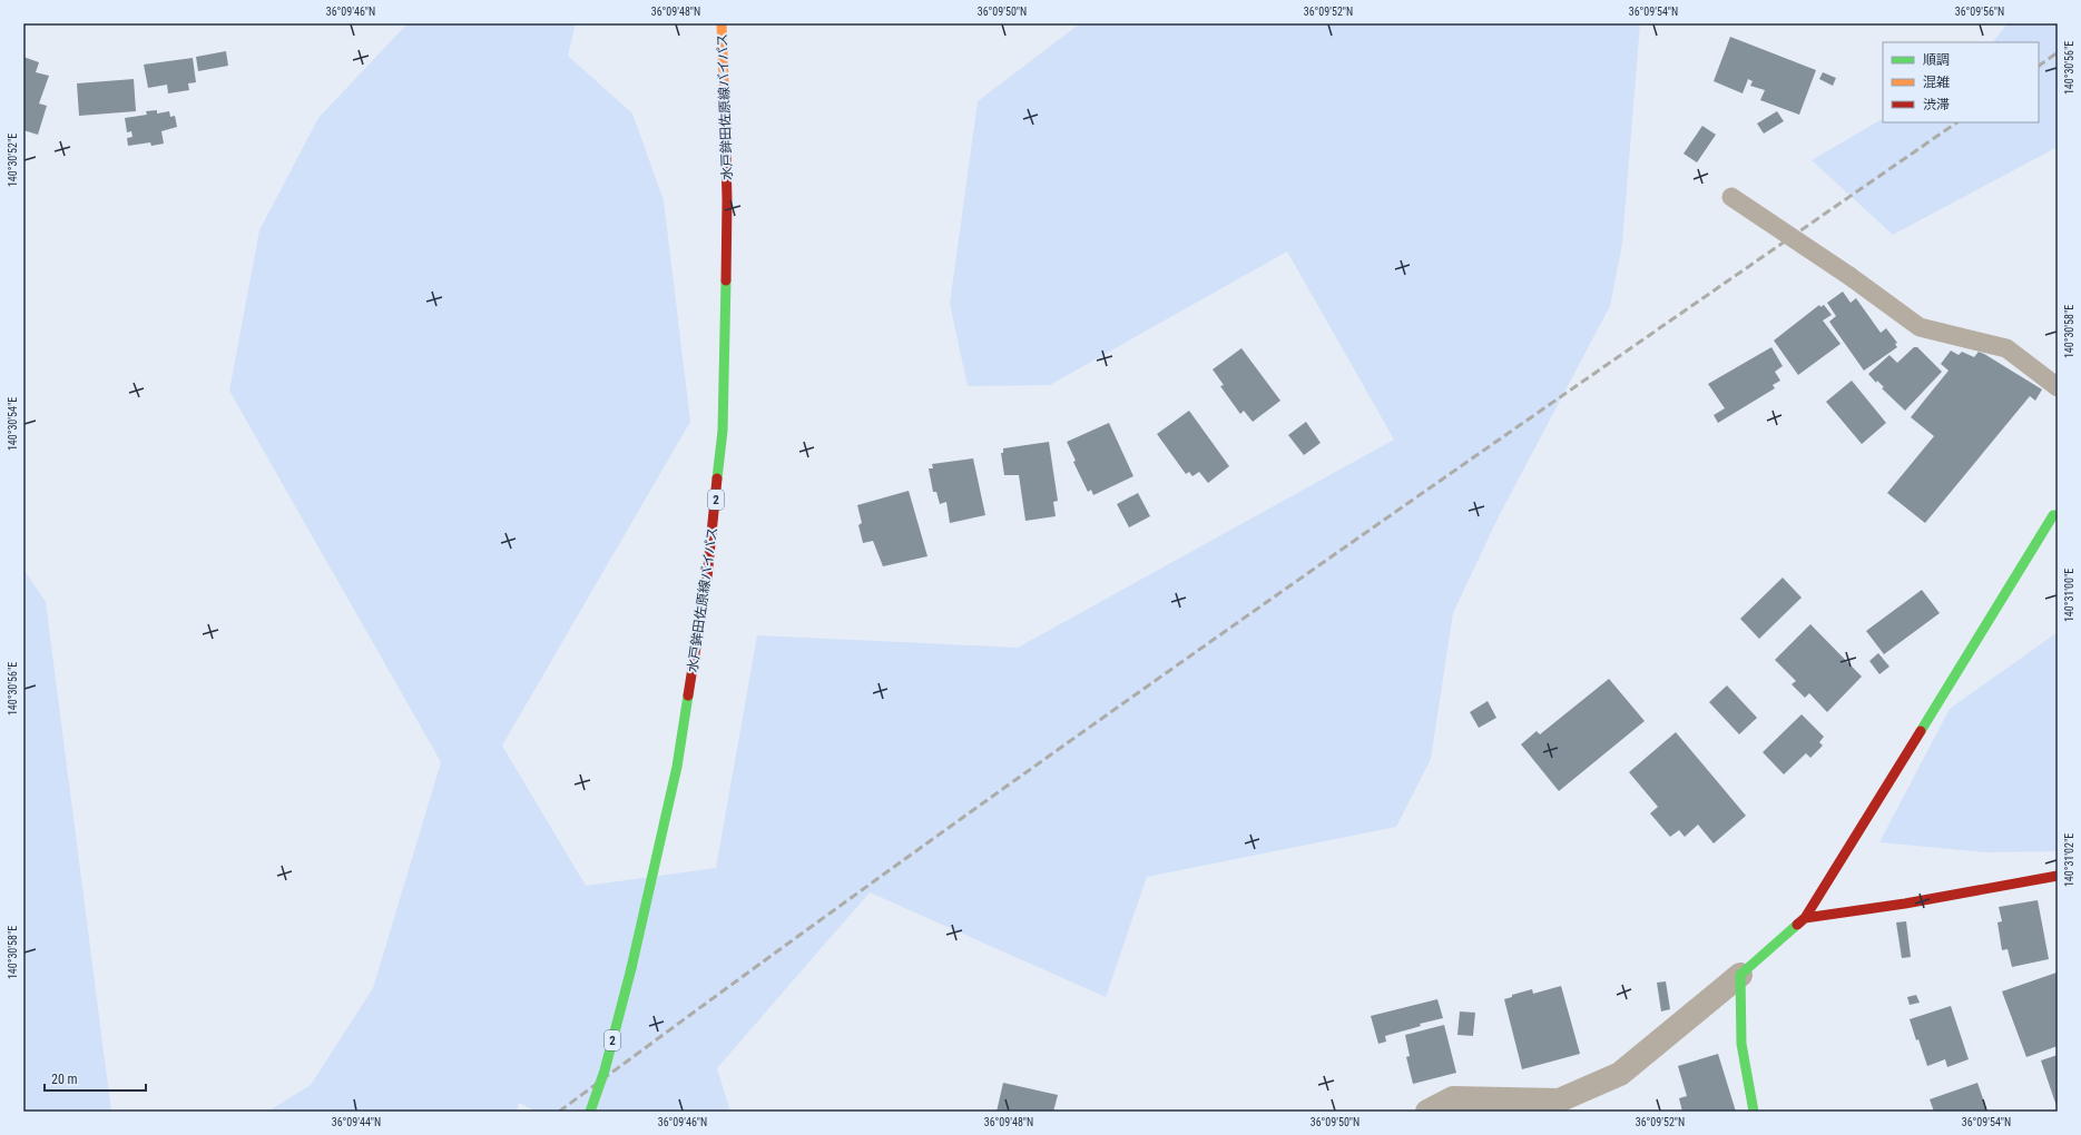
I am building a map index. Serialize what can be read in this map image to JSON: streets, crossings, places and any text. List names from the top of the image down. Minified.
{"streets":{"main road":["水戸鉾田佐原線バイパス","2"]},"legend":["順調","混雑","渋滞"],"scale_bar":"20 m","coordinates":["36°09'46\"N","36°09'48\"N","36°09'50\"N","36°09'52\"N","36°09'54\"N","36°09'56\"N","140°30'56\"E","140°30'52\"E","140°30'58\"E","140°30'54\"E","140°31'00\"E","140°31'02\"E","36°09'44\"N"]}
